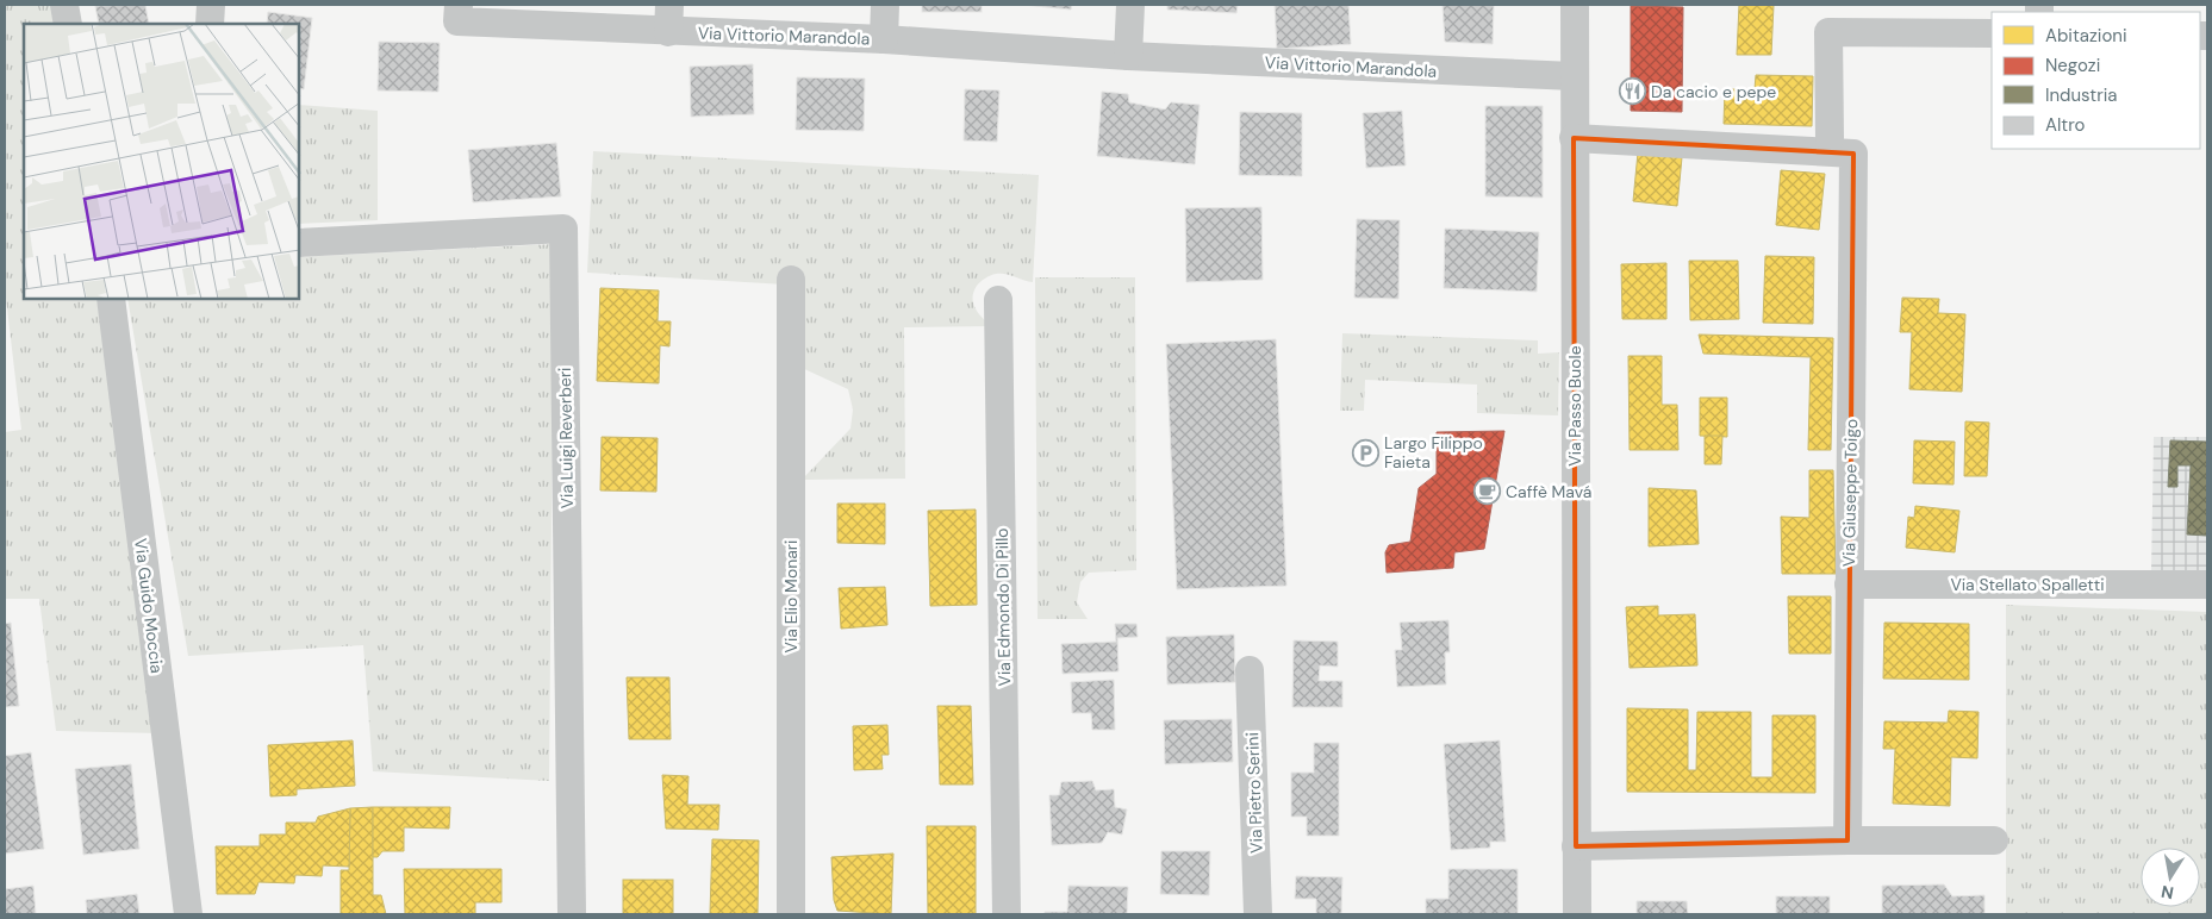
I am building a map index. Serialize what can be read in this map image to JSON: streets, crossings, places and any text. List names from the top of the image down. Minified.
{"streets":{"street":["Via Vittorio Marandola","Via Passo Buole","Via Luigi Reverberi","Via Giuseppe Toigo","Via Stellato Spalletti","Via Elio Monari","Via Guido Moccia","Via Edmondo Di Pillo","Via Pietro Serini"]},"crossings":[["Via Vittorio Marandola","Via Passo Buole"],["Via Passo Buole","Via Giuseppe Toigo"],["Via Giuseppe Toigo","Via Stellato Spalletti"]],"places":{"restaurant":["Da cacio e pepe"],"parking":["Largo Filippo Faieta"],"cafe":["Caffè Mavá"]},"legend":["Abitazioni","Negozi","Industria","Altro"],"north":"bottom"}
